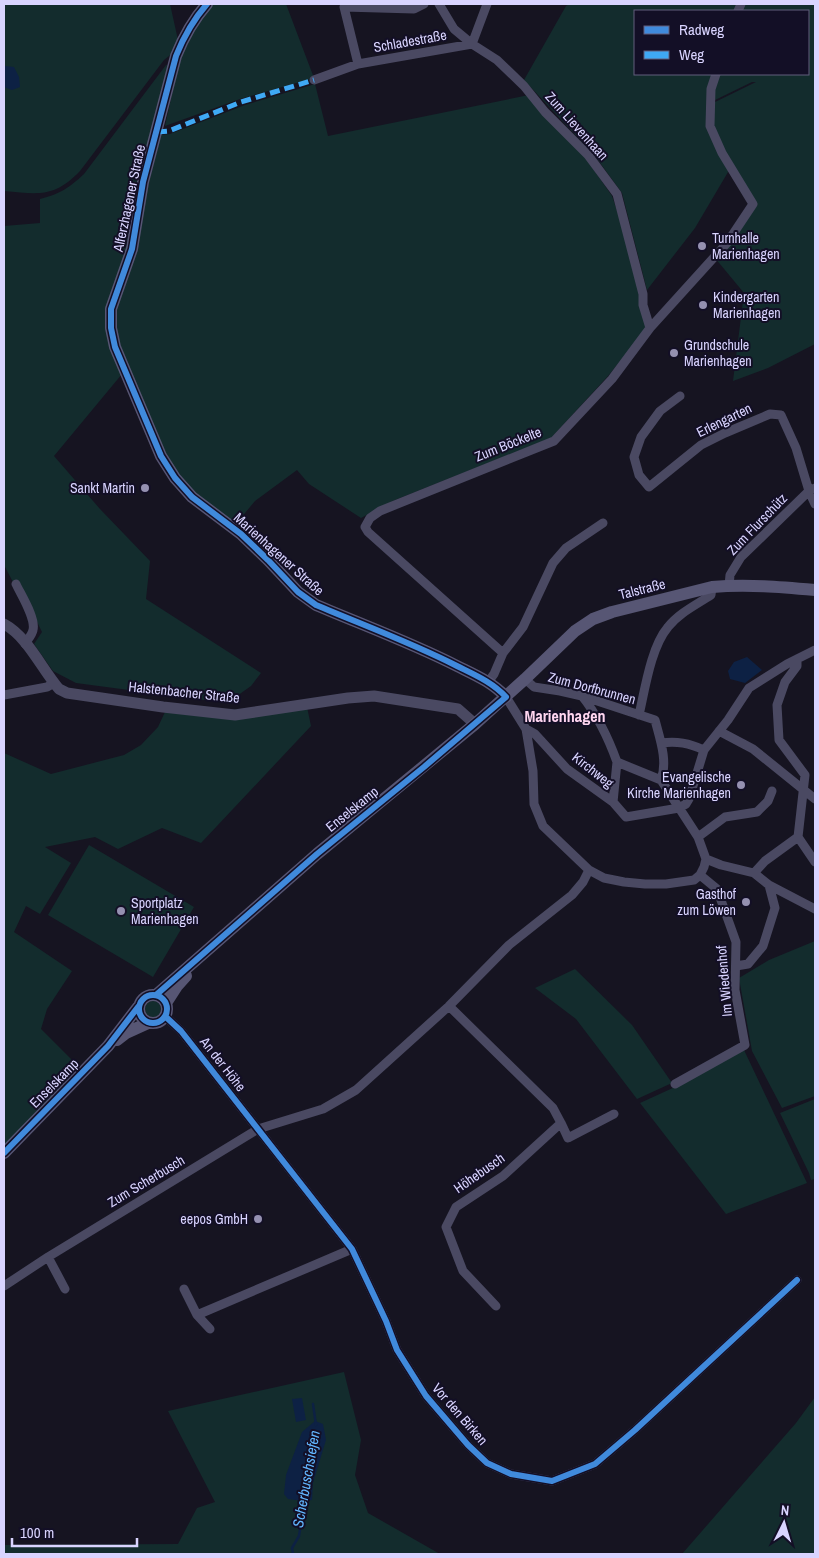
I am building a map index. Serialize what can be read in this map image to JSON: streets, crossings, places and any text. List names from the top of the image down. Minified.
{"streets":{"main road":["Alferzhagener Straße","Marienhagener Straße","Talstraße","Enselskamp"],"street":["Schladestraße","Zum Lievenhaan","Erlengarten","Zum Böckelte","Zum Flurschütz","Zum Dorfbrunnen","Halstenbacher Straße","Kirchweg","Im Wiedenhof","An der Höhe","Höhebusch","Zum Scherbusch","Vor den Birken"]},"crossings":[["Schladestraße","Zum Lievenhaan"],["Zum Lievenhaan","Zum Böckelte"],["Alferzhagener Straße","Marienhagener Straße"],["Erlengarten","Zum Flurschütz"],["Zum Flurschütz","Talstraße"],["Marienhagener Straße","Talstraße"],["Marienhagener Straße","Kirchweg"],["Marienhagener Straße","Enselskamp"],["Marienhagener Straße","Im Wiedenhof"],["Talstraße","Zum Dorfbrunnen"],["Talstraße","Enselskamp"],["Halstenbacher Straße","Enselskamp"],["Enselskamp","An der Höhe"],["An der Höhe","Zum Scherbusch"],["An der Höhe","Vor den Birken"],["Zum Scherbusch","Vor den Birken"]],"districts":["Marienhagen"],"water":["Scherbuschsiefen"],"places":["Turnhalle Marienhagen","Kindergarten Marienhagen","Grundschule Marienhagen","Sankt Martin","Evangelische Kirche Marienhagen","Gasthof zum Löwen","Sportplatz Marienhagen","eepos GmbH"],"legend":["Radweg","Weg"],"scale_bar":"100 m","north":"top"}
